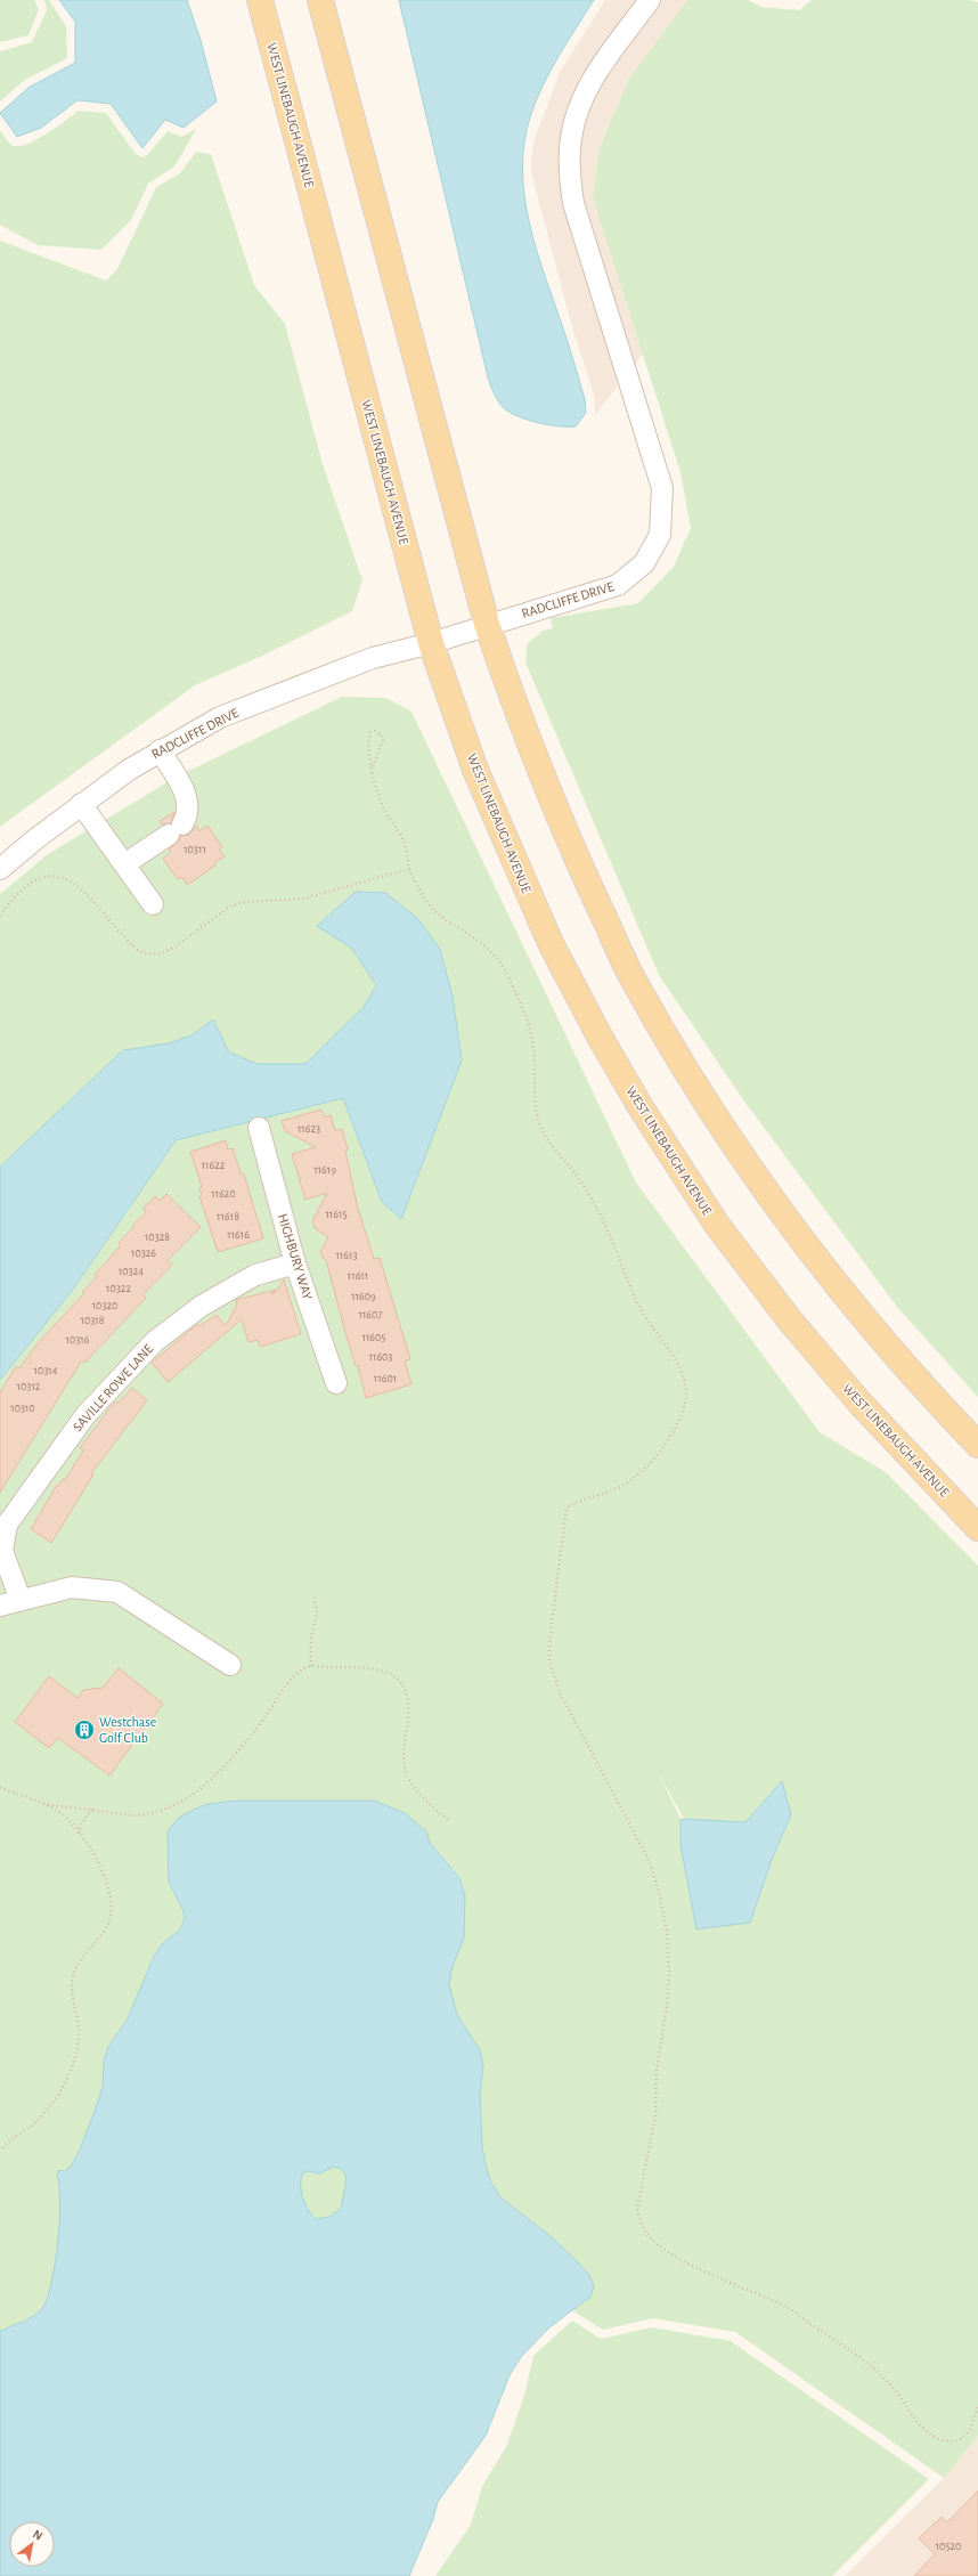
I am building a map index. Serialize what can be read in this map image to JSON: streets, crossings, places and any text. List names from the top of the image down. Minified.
{"streets":{"main road":["WEST LINEBAUGH AVENUE"],"street":["RADCLIFFE DRIVE","HIGHBURY WAY","SAVILLE ROWE LANE"]},"crossings":[["WEST LINEBAUGH AVENUE","RADCLIFFE DRIVE"],["HIGHBURY WAY","SAVILLE ROWE LANE"]],"places":{"building":["Westchase Golf Club"]},"house_numbers":["10311","11623","11622","11619","11620","11615","11618","11616","10328","10326","11613","10324","11611","10322","11609","10320","11607","10318","11605","10316","11603","10314","11601","10312","10310","10520"],"north":"top right"}
